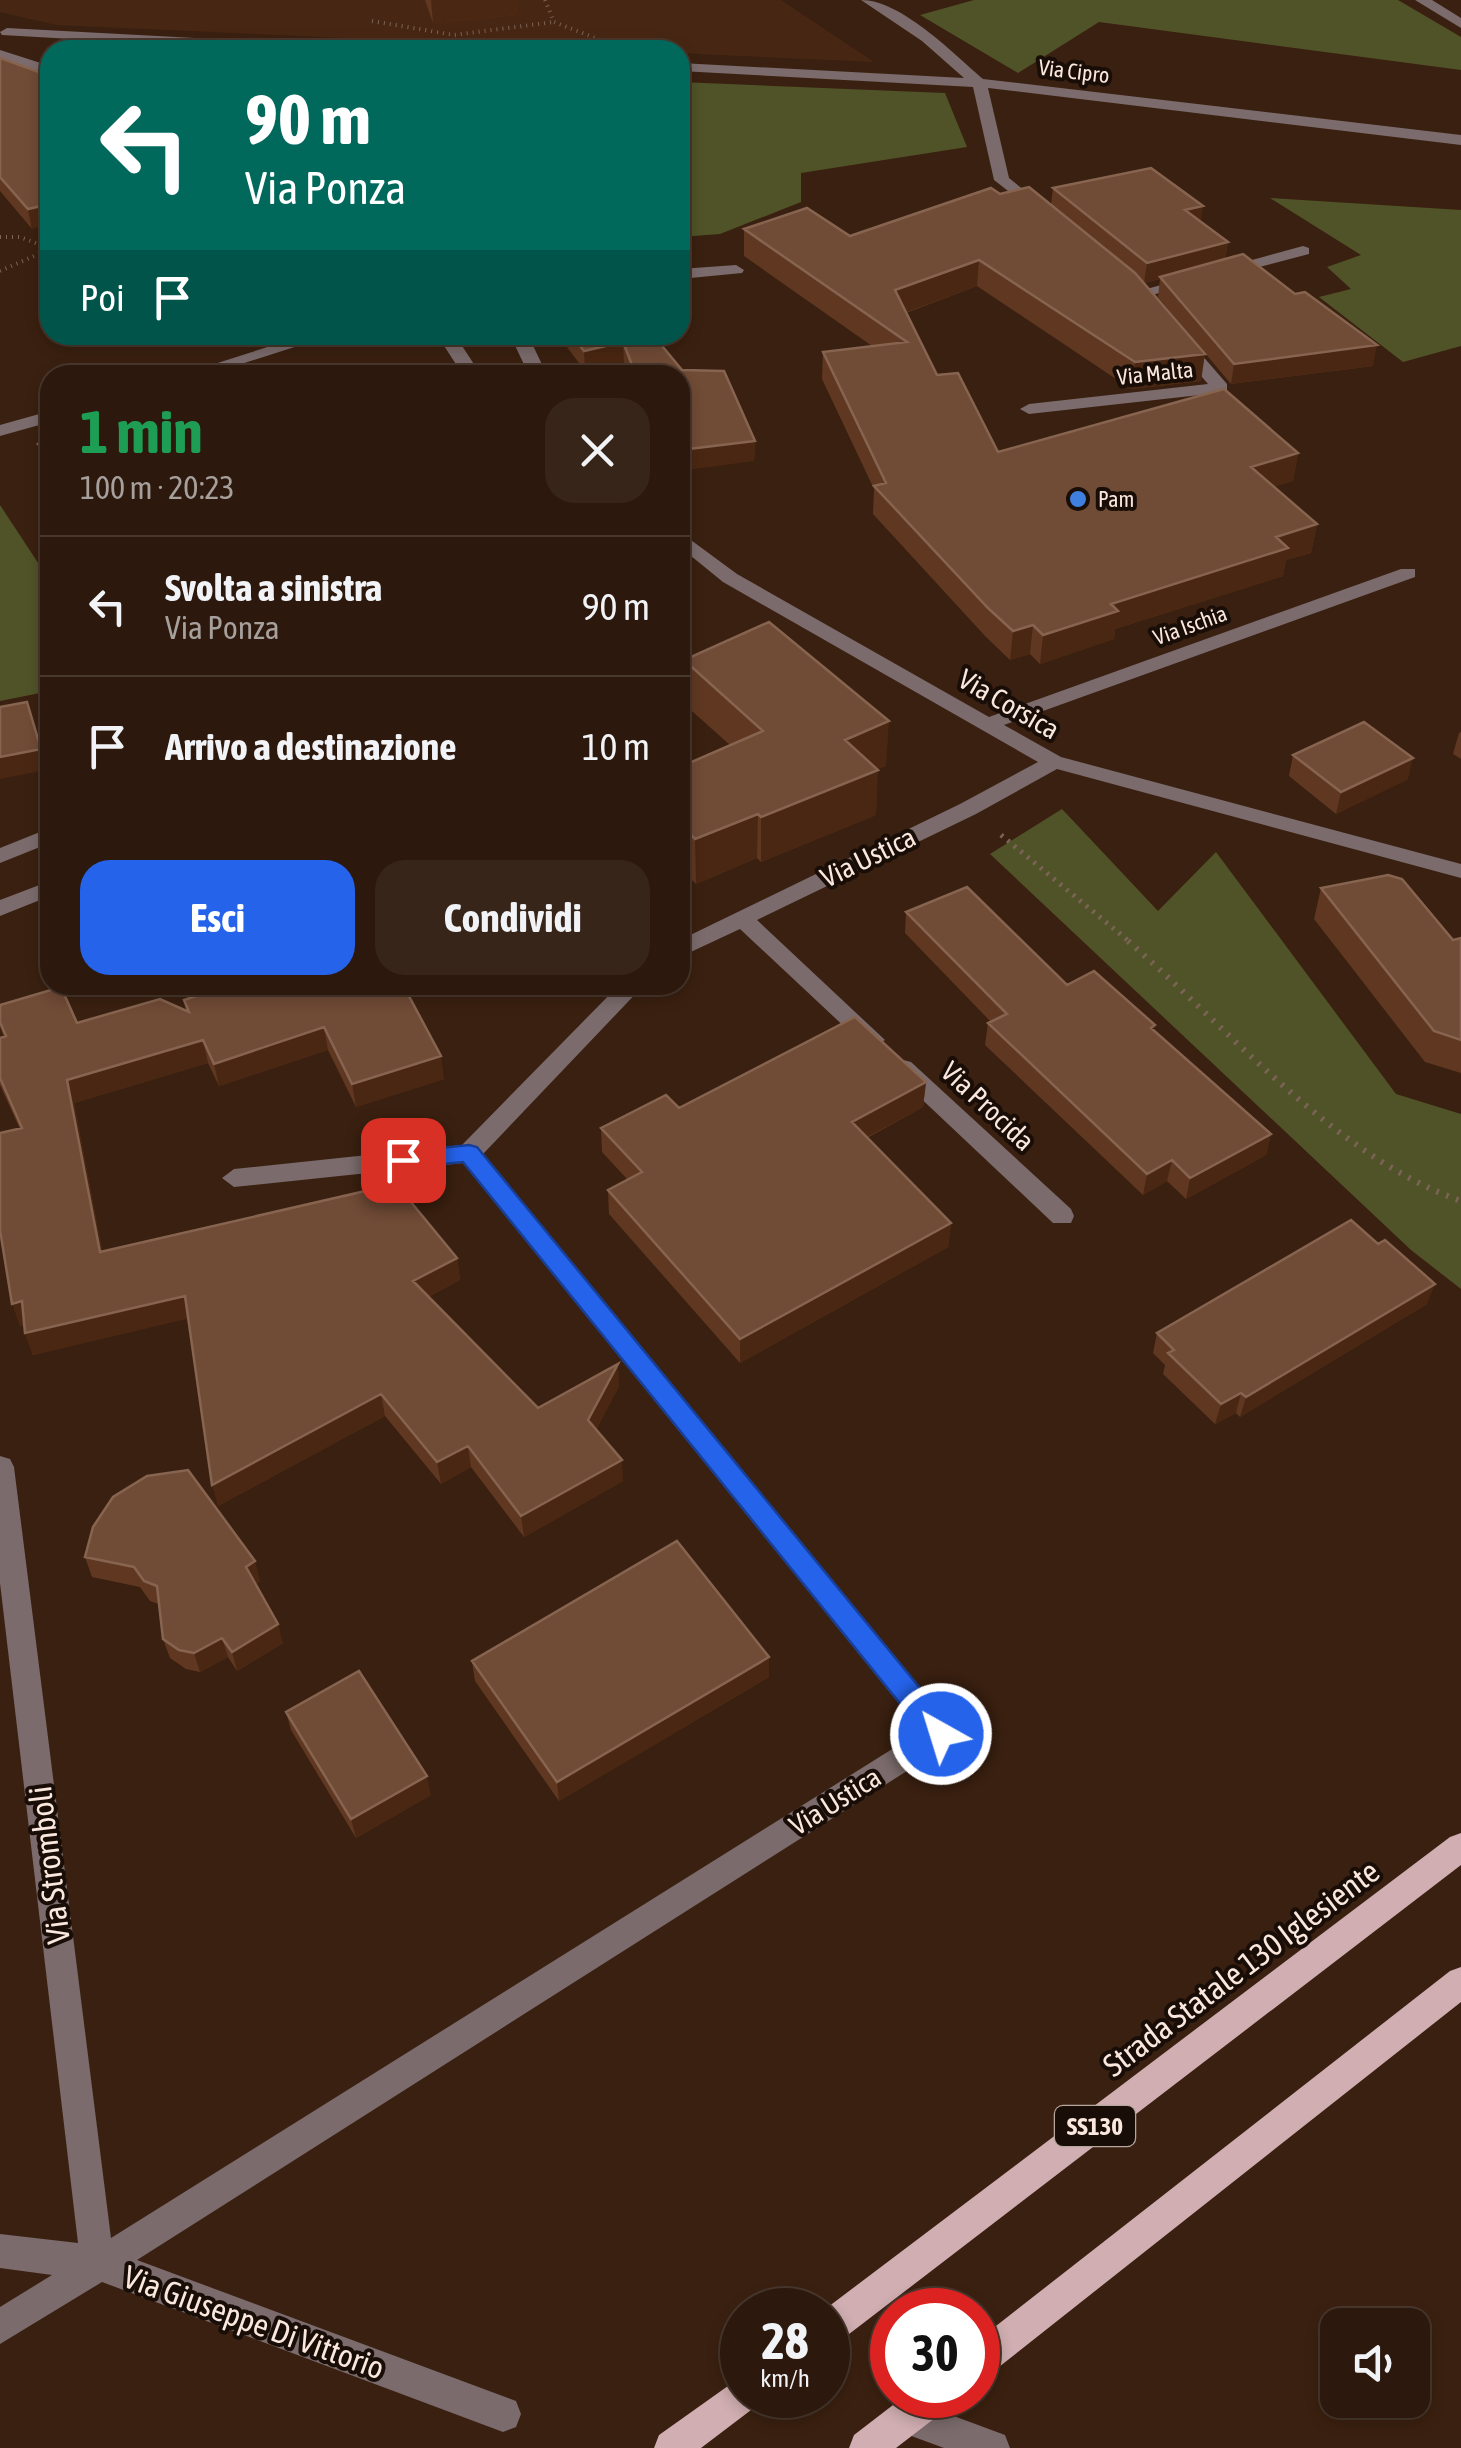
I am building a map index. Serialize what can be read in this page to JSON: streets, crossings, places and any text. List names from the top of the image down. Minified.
{"streets":{"main road":["Strada Statale 130 Iglesiente","SS130"],"street":["Via Cipro","Via Malta","Via Ischia","Via Corsica","Via Ustica","Via Procida","Via Stromboli","Via Giuseppe Di Vittorio"]},"crossings":[["Via Ischia","Via Corsica"],["Via Corsica","Via Ustica"],["Via Ustica","Via Procida"],["Via Ustica","Via Stromboli"],["Via Ustica","Via Giuseppe Di Vittorio"],["Via Stromboli","Via Giuseppe Di Vittorio"]],"places":["Pam"],"page":{"turn":["90 m","Via Ponza"],"then":"Poi","heading":["1 min","100 m · 20:23"],"list":[{"name":"Svolta a sinistra","note":"Via Ponza","value":"90 m"},{"name":"Arrivo a destinazione","value":"10 m"}],"buttons":["Esci","Condividi"],"speed":"28 km/h","limit":"30"}}
